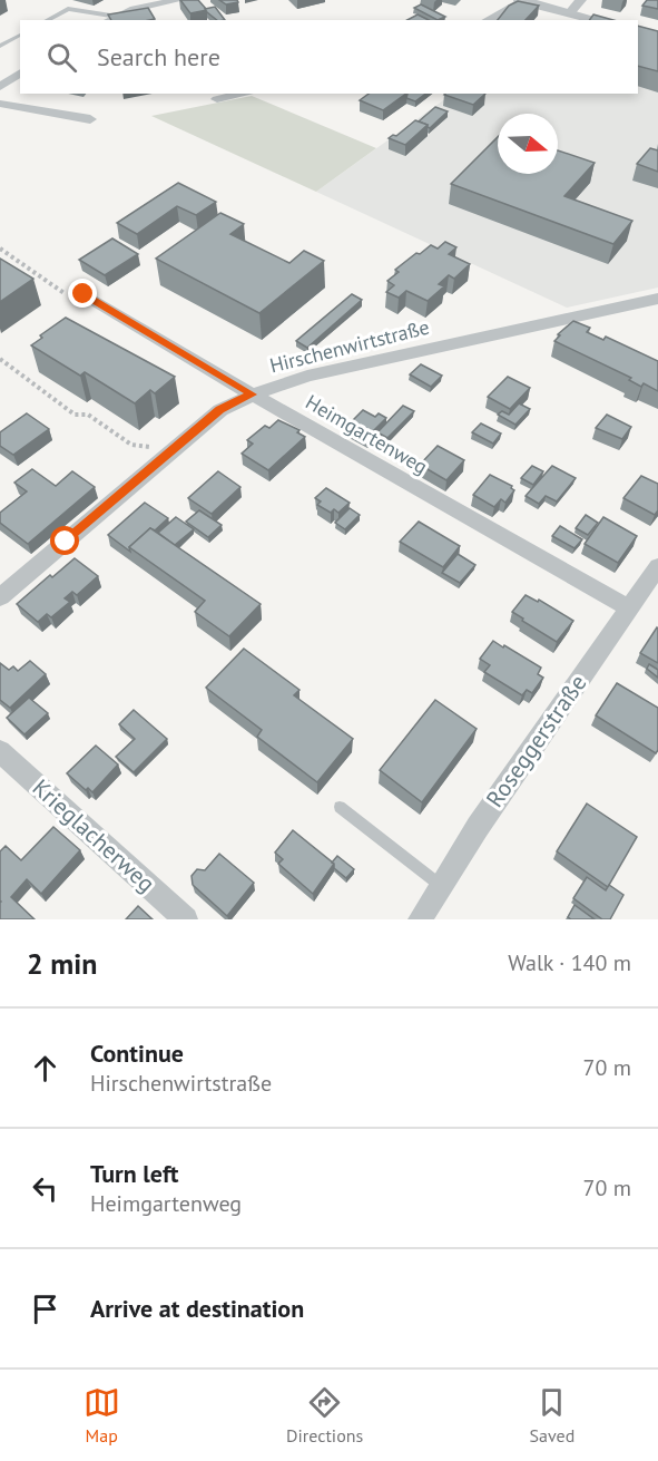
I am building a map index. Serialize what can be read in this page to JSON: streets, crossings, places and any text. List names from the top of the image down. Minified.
{"streets":{"street":["Hirschenwirtstraße","Heimgartenweg","Roseggerstraße","Krieglacherweg"]},"crossings":[["Hirschenwirtstraße","Heimgartenweg"],["Heimgartenweg","Roseggerstraße"]],"north":"right","page":{"search":"Search here","heading":["2 min","Walk · 140 m"],"list":[["Continue","Hirschenwirtstraße","70 m"],["Turn left","Heimgartenweg","70 m"],"Arrive at destination"],"nav":["Map","Directions","Saved"]}}
